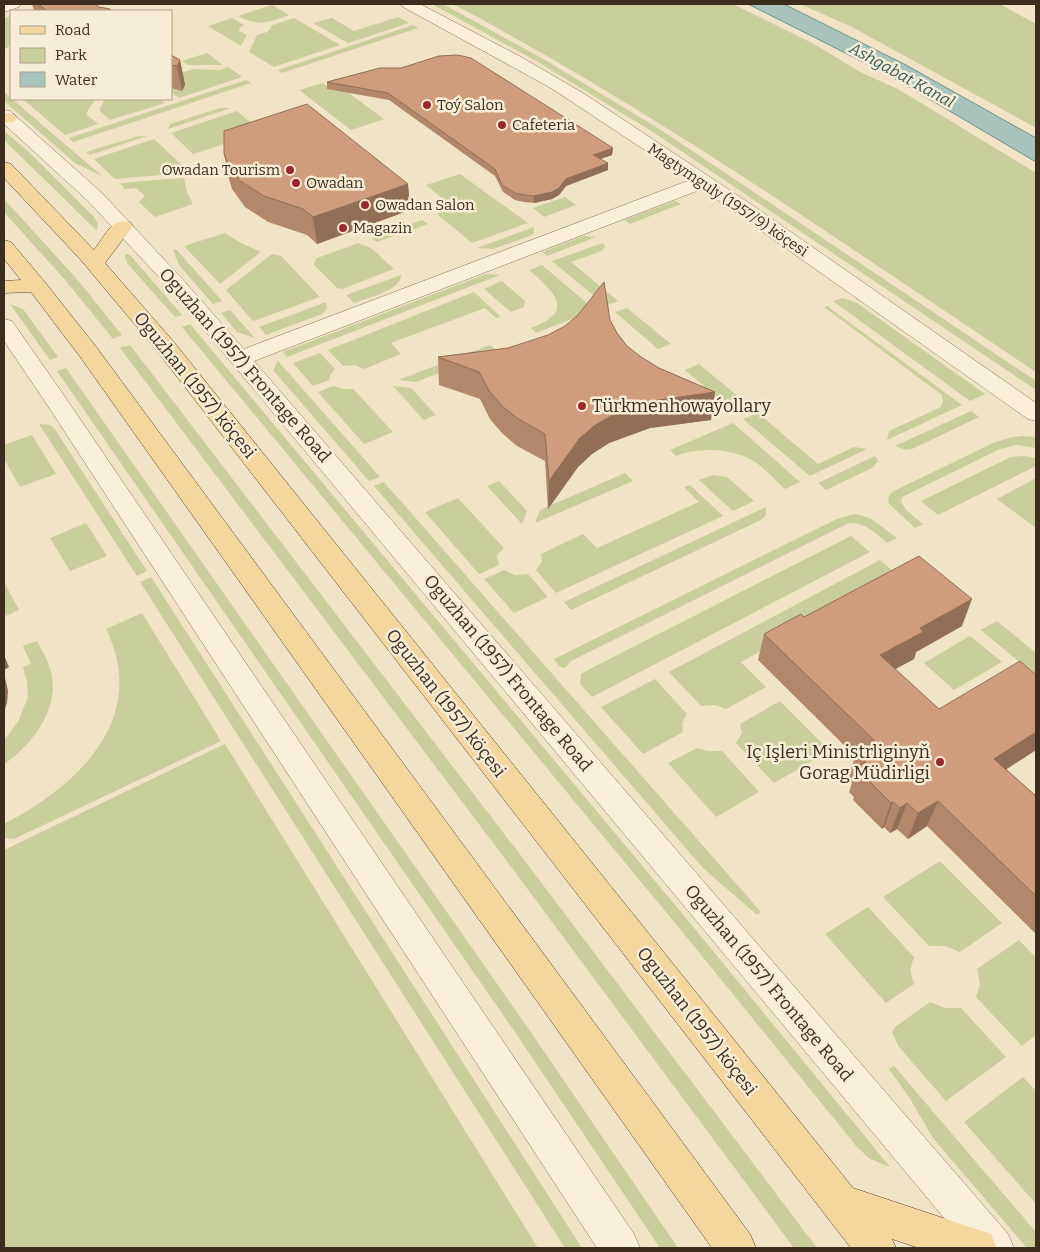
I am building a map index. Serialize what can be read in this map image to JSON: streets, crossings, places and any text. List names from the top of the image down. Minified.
{"streets":{"main road":["Oguzhan (1957) köçesi"],"street":["Magtymguly (1957/9) köçesi","Oguzhan (1957) Frontage Road"]},"water":["Ashgabat Kanal"],"places":["Toý Salon","Cafeteria","Owadan Tourism","Owadan","Owadan Salon","Magazin","Türkmenhowaýollary","Iç Işleri Ministrliginyň Gorag Müdirligi"],"legend":["Road","Park","Water"]}
